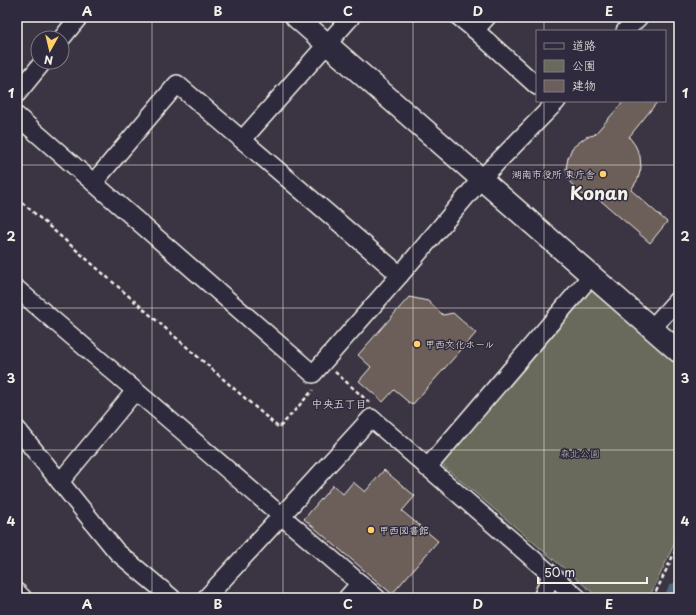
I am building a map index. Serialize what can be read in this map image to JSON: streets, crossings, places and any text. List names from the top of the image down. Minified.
{"districts":["Konan","中央五丁目"],"parks":["森北公園"],"places":["湖南市役所 東庁舎","甲西文化ホール","甲西図書館"],"legend":["道路","公園","建物"],"scale_bar":"50 m","north":"bottom","grid":{"columns":["A","B","C","D","E"],"rows":["1","2","3","4"]}}
